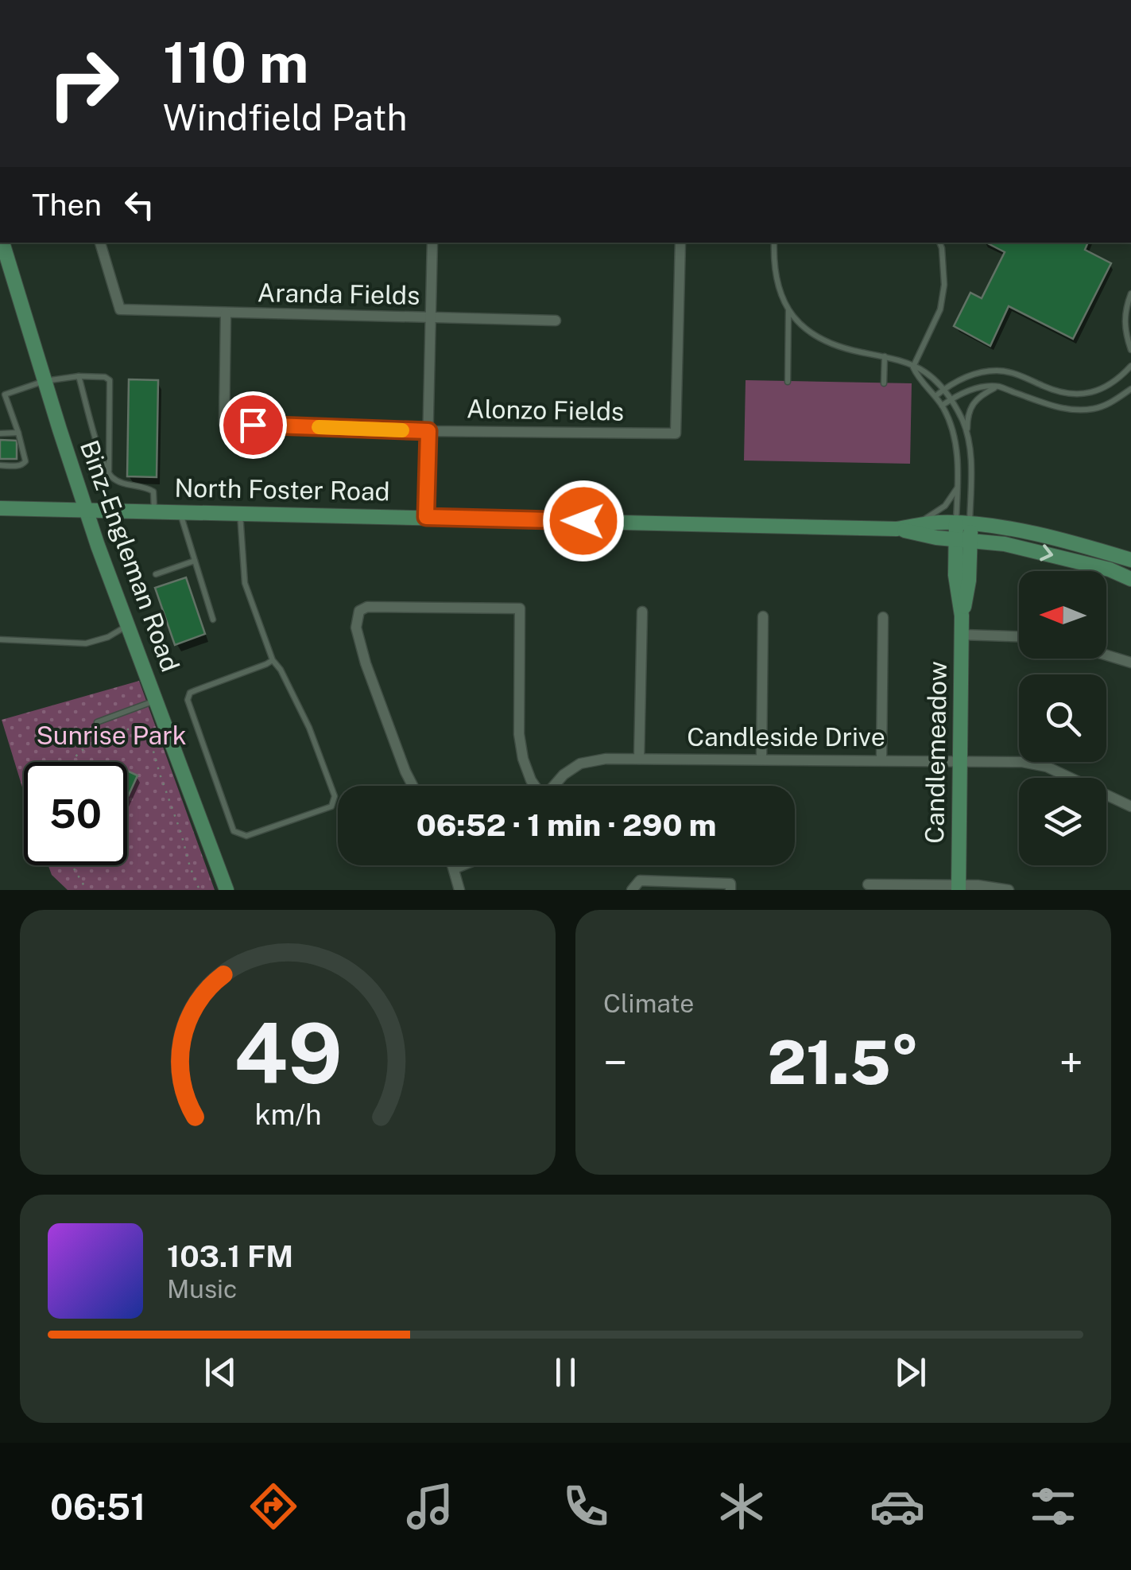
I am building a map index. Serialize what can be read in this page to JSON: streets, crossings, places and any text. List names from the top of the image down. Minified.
{"streets":{"main road":["North Foster Road","Binz-Engleman Road","Candlemeadow"],"street":["Aranda Fields","Alonzo Fields","Candleside Drive"]},"crossings":[["Aranda Fields","Alonzo Fields"],["North Foster Road","Binz-Engleman Road"],["North Foster Road","Candlemeadow"],["Candleside Drive","Candlemeadow"]],"parks":["Sunrise Park"],"north":"left","page":{"turn":["110 m","Windfield Path"],"then":"Then","limit":"50","trip":"06:52 · 1 min · 290 m","tile":"Climate","heat":["−","21.5°","+"],"song":["103.1 FM","Music"],"tabs":"06:51","gauge":["49","km/h"]}}
